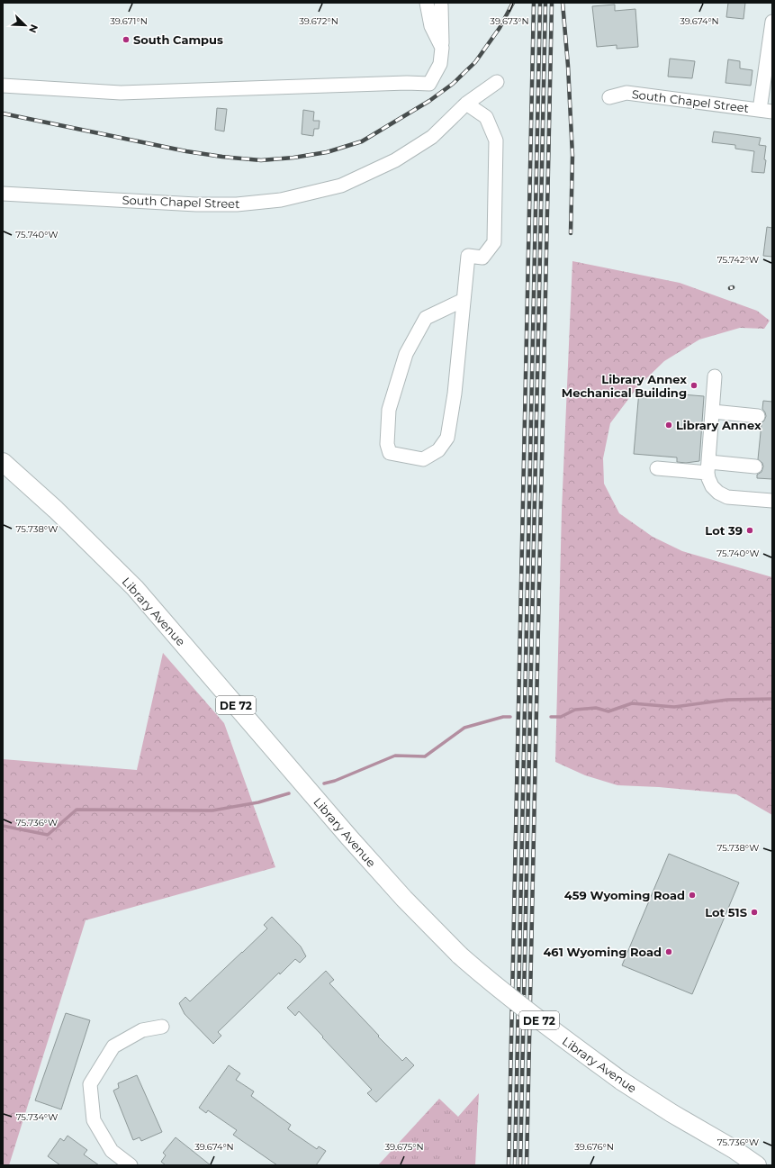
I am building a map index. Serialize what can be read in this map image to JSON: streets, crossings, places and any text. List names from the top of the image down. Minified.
{"streets":{"main road":["Library Avenue","DE 72"],"street":["South Chapel Street"]},"places":["South Campus","Library Annex Mechanical Building","Library Annex","Lot 39","459 Wyoming Road","Lot 51S","461 Wyoming Road"],"north":"bottom right","coordinates":["39.671°N","39.672°N","39.673°N","39.674°N","75.740°W","75.742°W","75.738°W","75.736°W","75.734°W","39.675°N","39.676°N"]}
